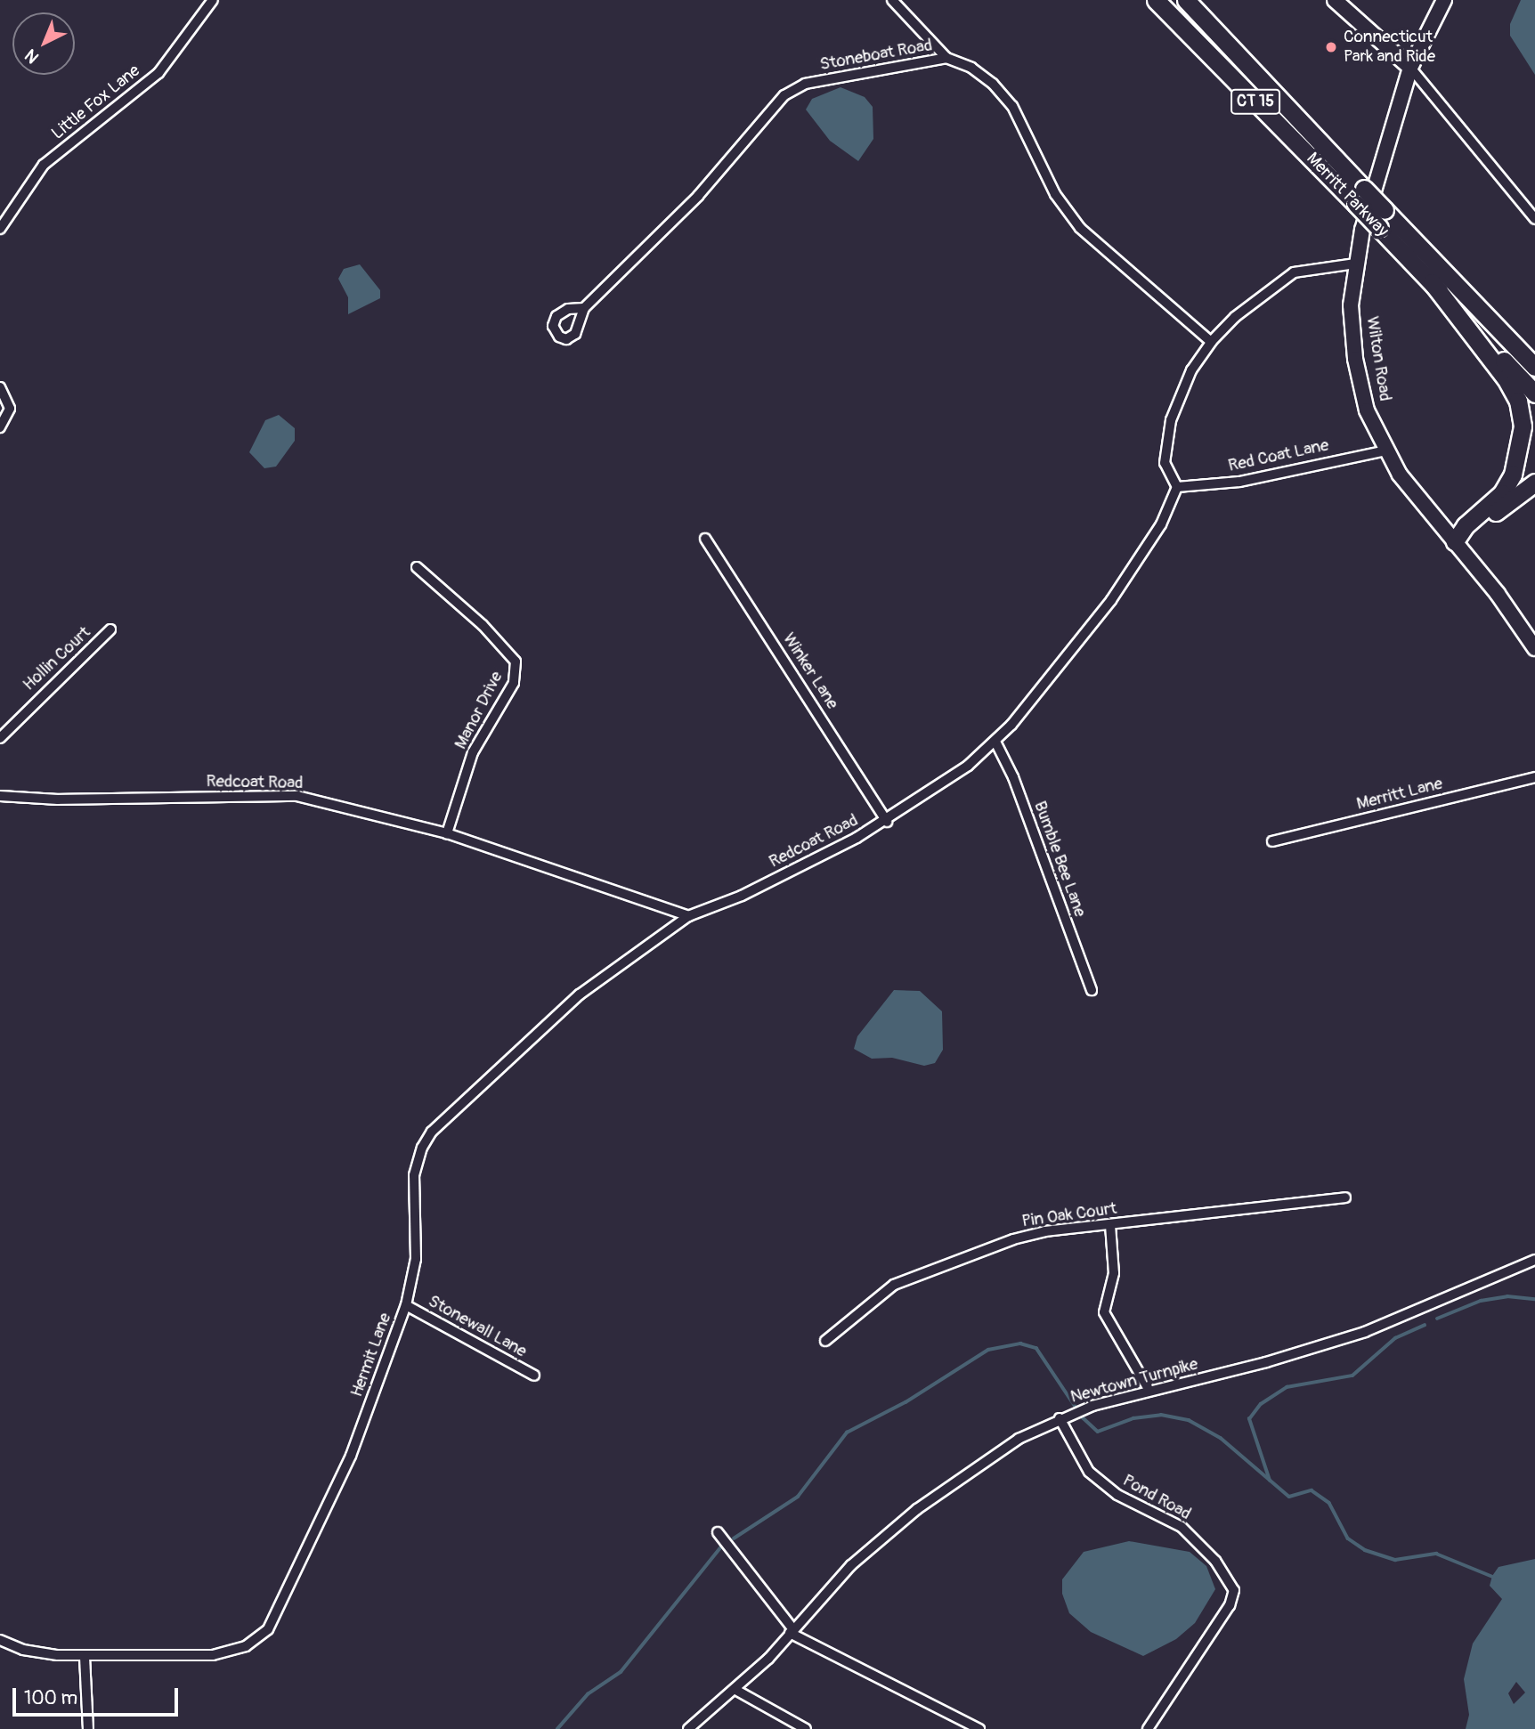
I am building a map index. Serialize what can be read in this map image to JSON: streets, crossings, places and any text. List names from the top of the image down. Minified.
{"streets":{"highway":["CT 15","Merritt Parkway"],"main road":["Wilton Road"],"street":["Stoneboat Road","Little Fox Lane","Red Coat Lane","Hollin Court","Winker Lane","Manor Drive","Redcoat Road","Merritt Lane","Bumble Bee Lane","Pin Oak Court","Stonewall Lane","Hermit Lane","Newtown Turnpike","Pond Road"]},"crossings":[["Wilton Road","Red Coat Lane"],["Red Coat Lane","Redcoat Road"],["Winker Lane","Redcoat Road"],["Manor Drive","Redcoat Road"],["Redcoat Road","Bumble Bee Lane"],["Redcoat Road","Hermit Lane"],["Stonewall Lane","Hermit Lane"],["Newtown Turnpike","Pond Road"]],"places":["Connecticut Park and Ride"],"scale_bar":"100 m","north":"bottom left"}
